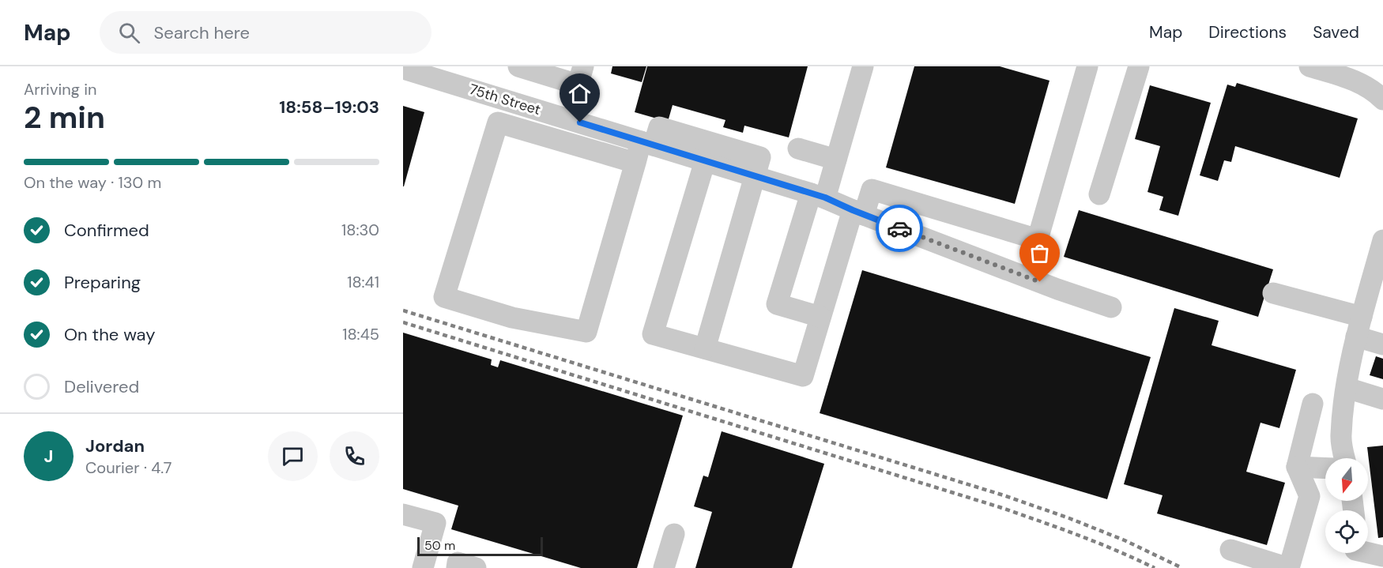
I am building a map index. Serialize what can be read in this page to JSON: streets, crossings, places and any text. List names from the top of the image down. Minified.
{"streets":{"street":["75th Street"]},"scale_bar":"50 m","north":"bottom","page":{"header":"Map","search":"Search here","nav":["Map","Directions","Saved"],"heading":["2 min","Arriving in","18:58–19:03"],"panel":["Jordan","Courier · 4.7"],"bar":"On the way · 130 m","list":[["Confirmed","18:30"],["Preparing","18:41"],["On the way","18:45"],"Delivered"],"round":"J","scale":"50 m"}}
